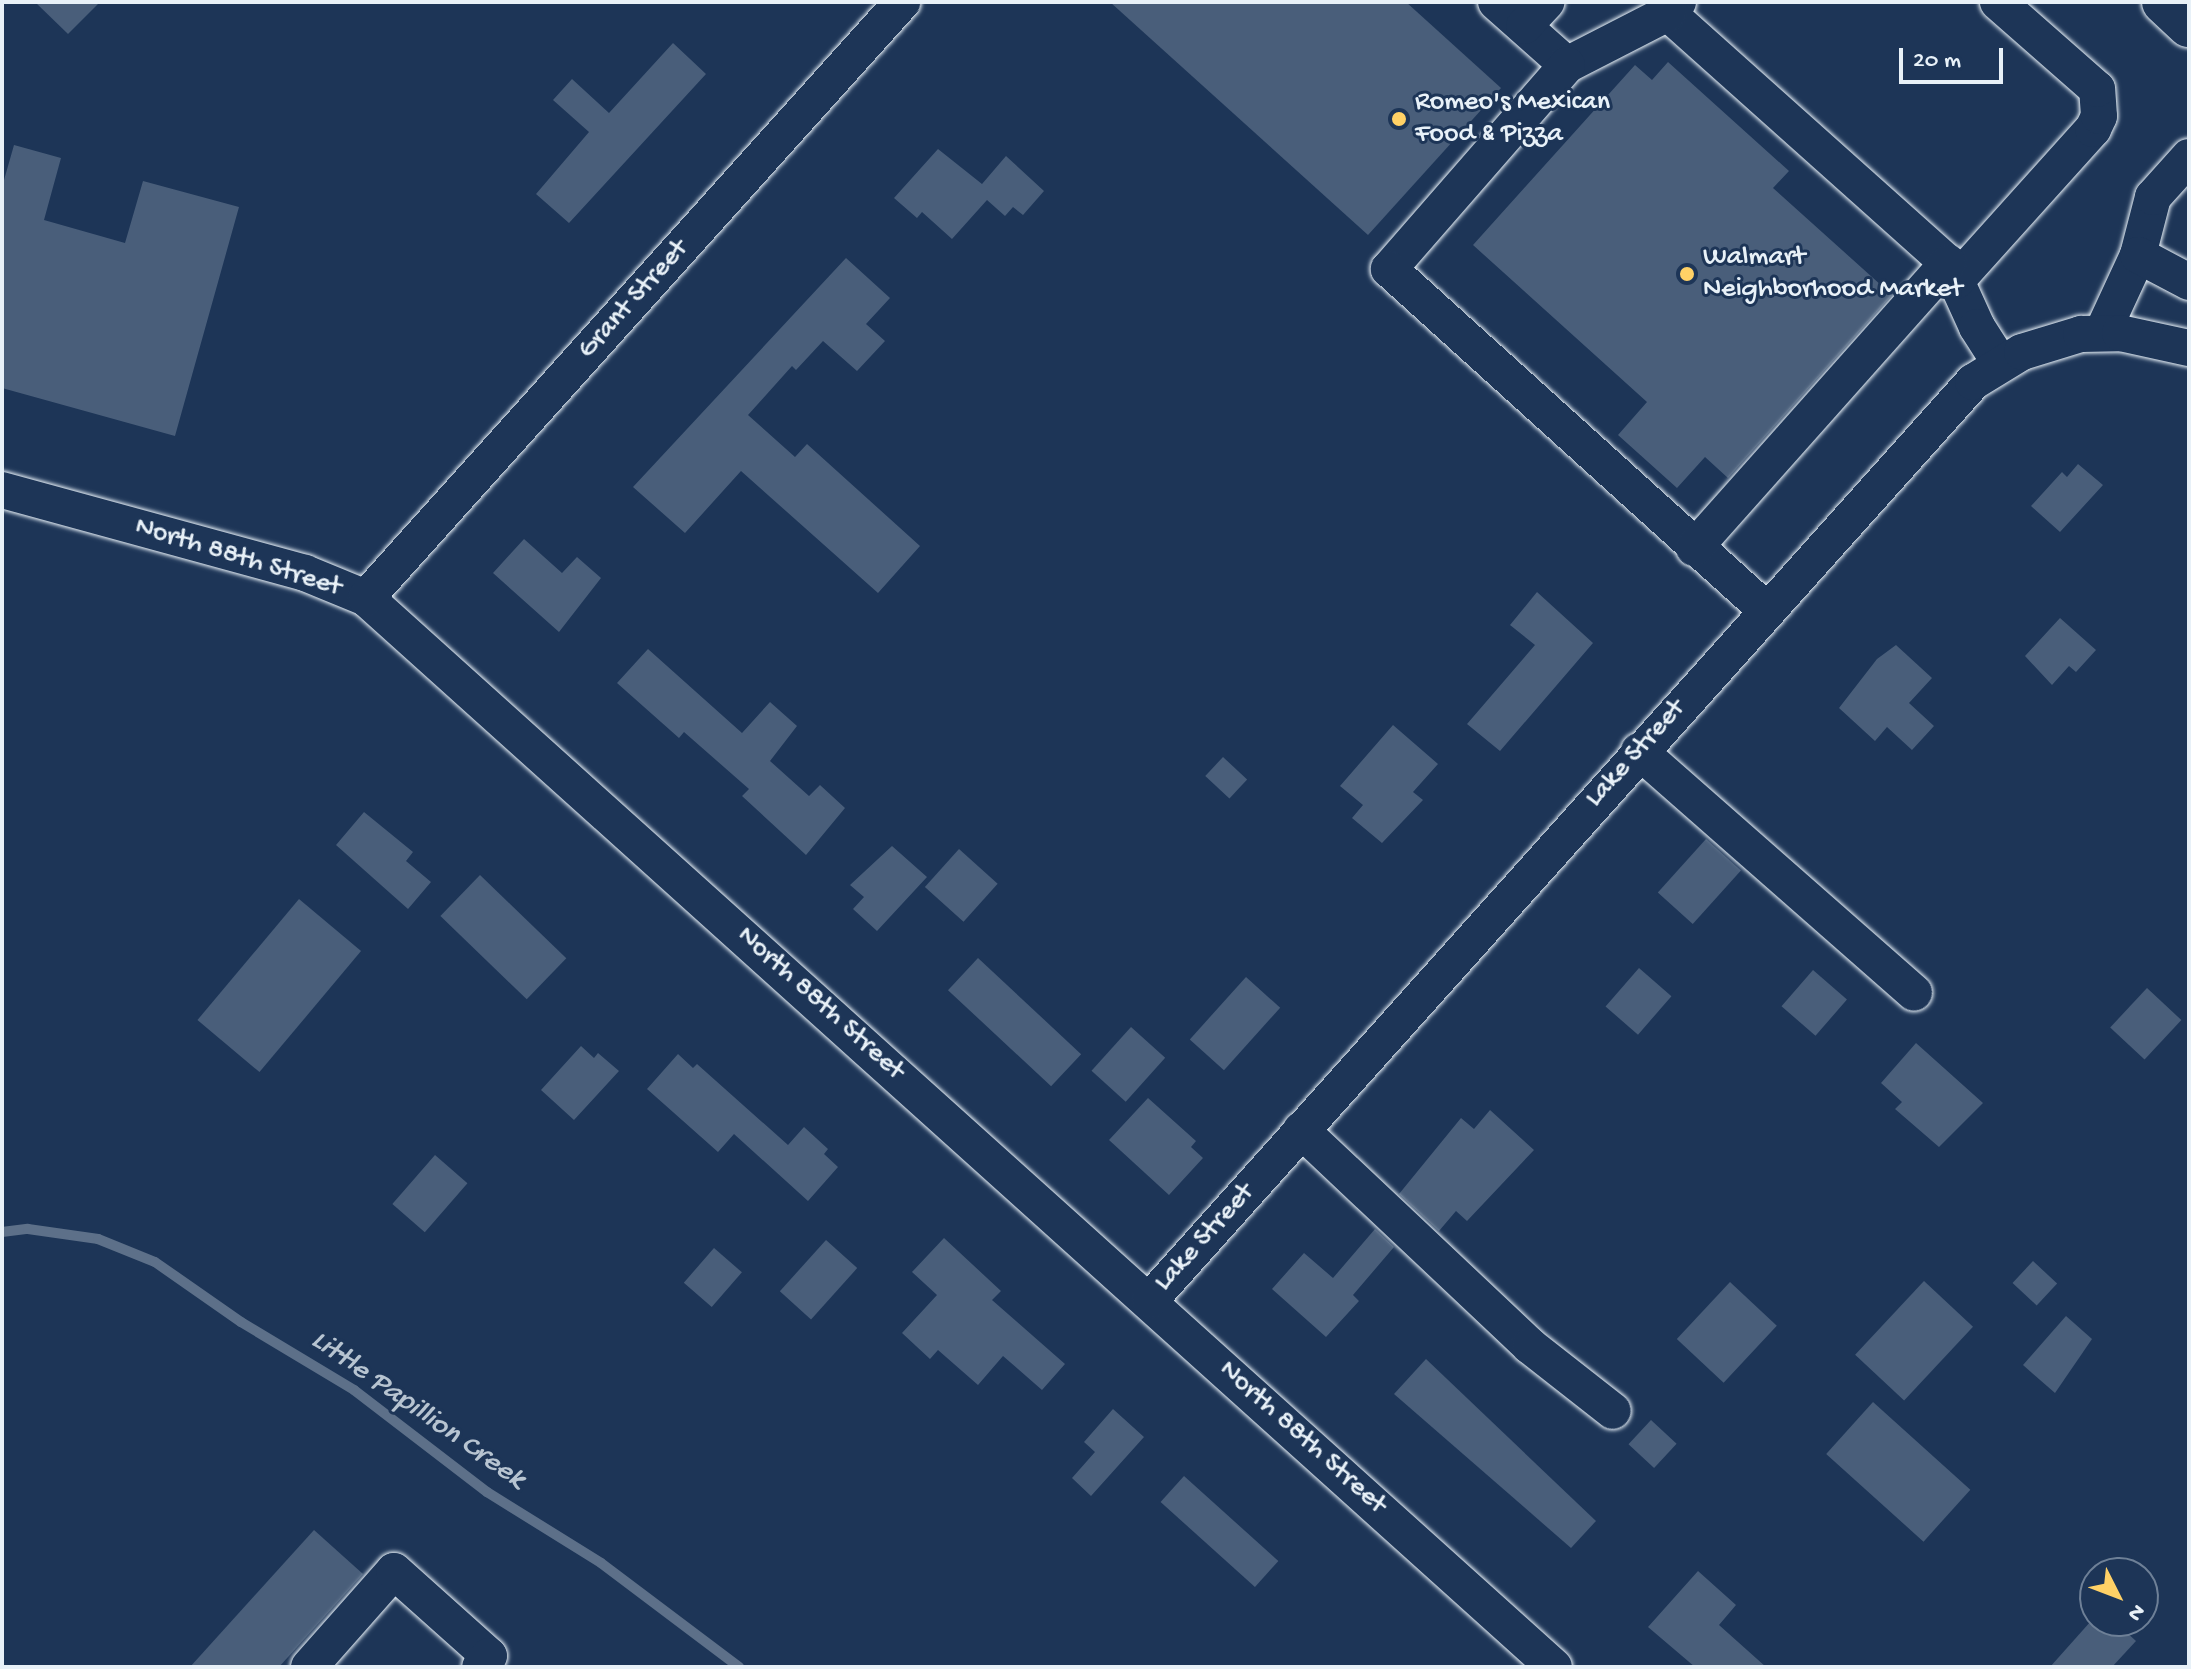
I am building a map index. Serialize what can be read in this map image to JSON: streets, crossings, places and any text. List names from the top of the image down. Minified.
{"streets":{"street":["Grant Street","North 88th Street","Lake Street"]},"crossings":[["Grant Street","North 88th Street"],["North 88th Street","Lake Street"]],"water":["Little Papillion Creek"],"places":["Romeo's Mexican Food & Pizza","Walmart Neighborhood Market"],"scale_bar":"20 m","north":"bottom right"}
